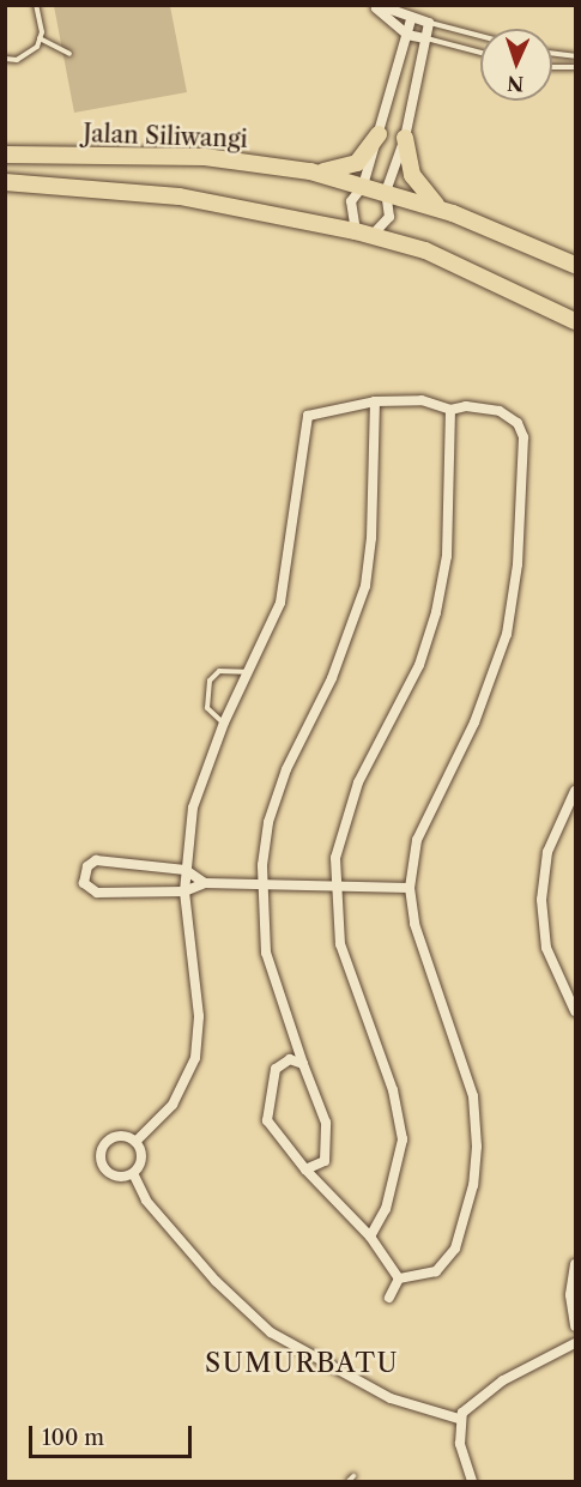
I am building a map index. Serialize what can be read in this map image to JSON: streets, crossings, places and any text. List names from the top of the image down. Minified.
{"streets":{"main road":["Jalan Siliwangi"]},"districts":["SUMURBATU"],"scale_bar":"100 m","north":"bottom"}
